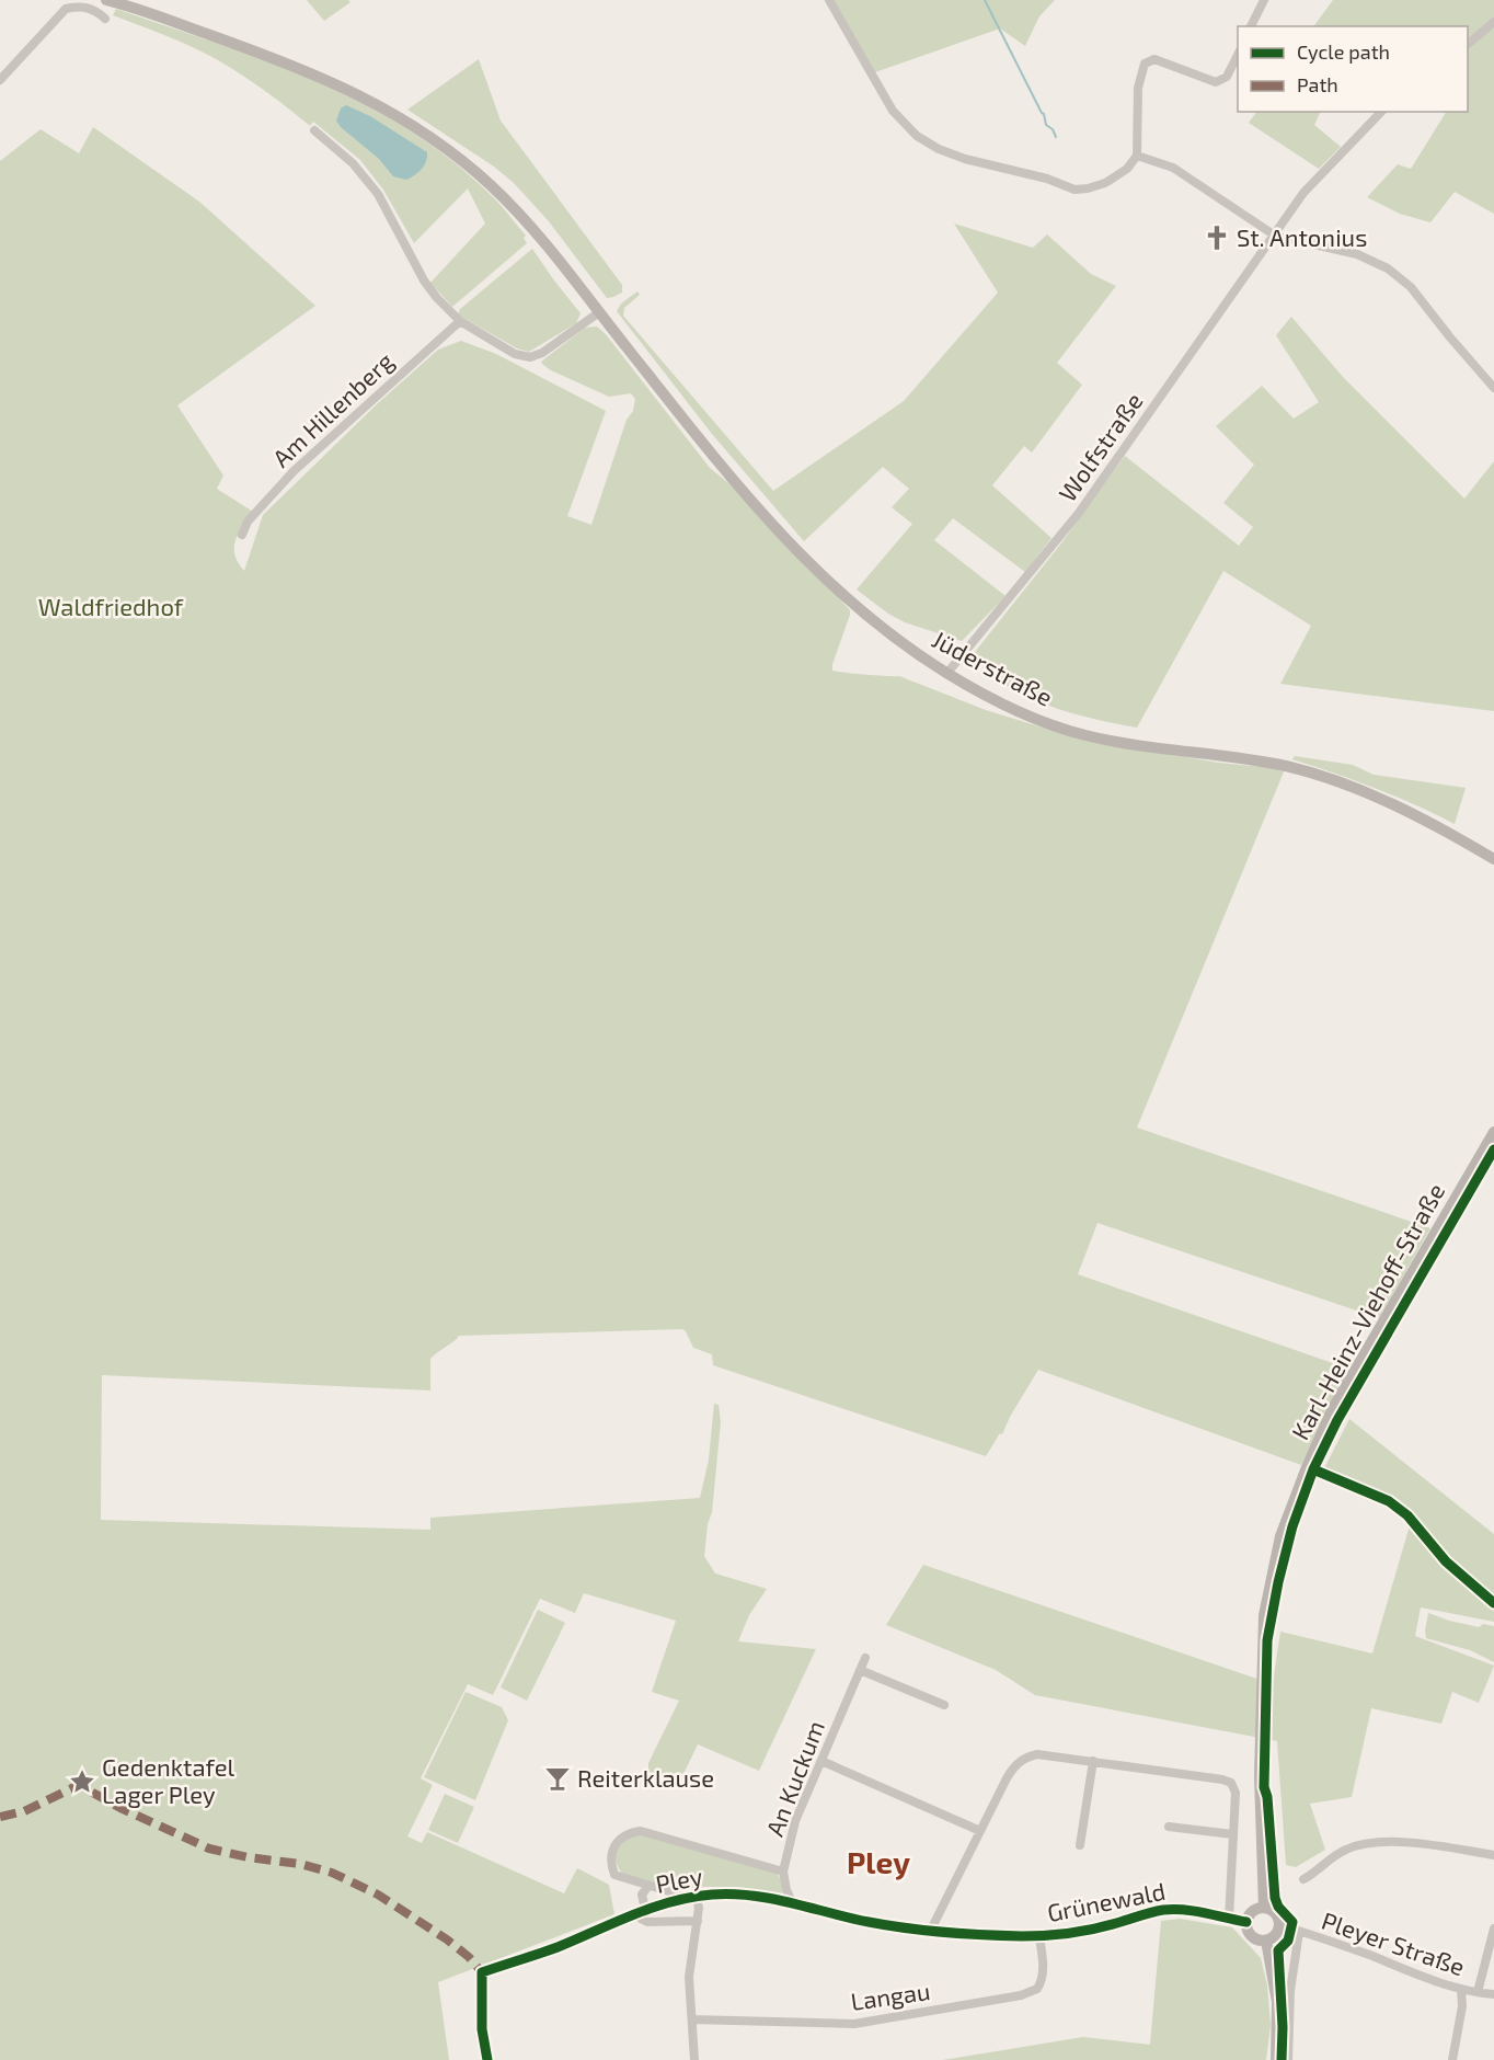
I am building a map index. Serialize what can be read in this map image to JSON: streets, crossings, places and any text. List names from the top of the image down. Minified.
{"streets":{"main road":["Jüderstraße","Karl-Heinz-Viehoff-Straße"],"street":["Am Hillenberg","Wolfstraße","An Kuckum","Pley","Grünewald","Pleyer Straße","Langau"]},"crossings":[["Wolfstraße","Jüderstraße"],["Karl-Heinz-Viehoff-Straße","Grünewald"],["Karl-Heinz-Viehoff-Straße","Pleyer Straße"],["An Kuckum","Pley"],["Pley","Grünewald"],["Grünewald","Pleyer Straße"],["Grünewald","Langau"]],"districts":["Pley"],"parks":["Waldfriedhof"],"places":{"church":["St. Antonius"],"bar":["Reiterklause"],"place":["Gedenktafel Lager Pley"]},"legend":["Cycle path","Path"]}
